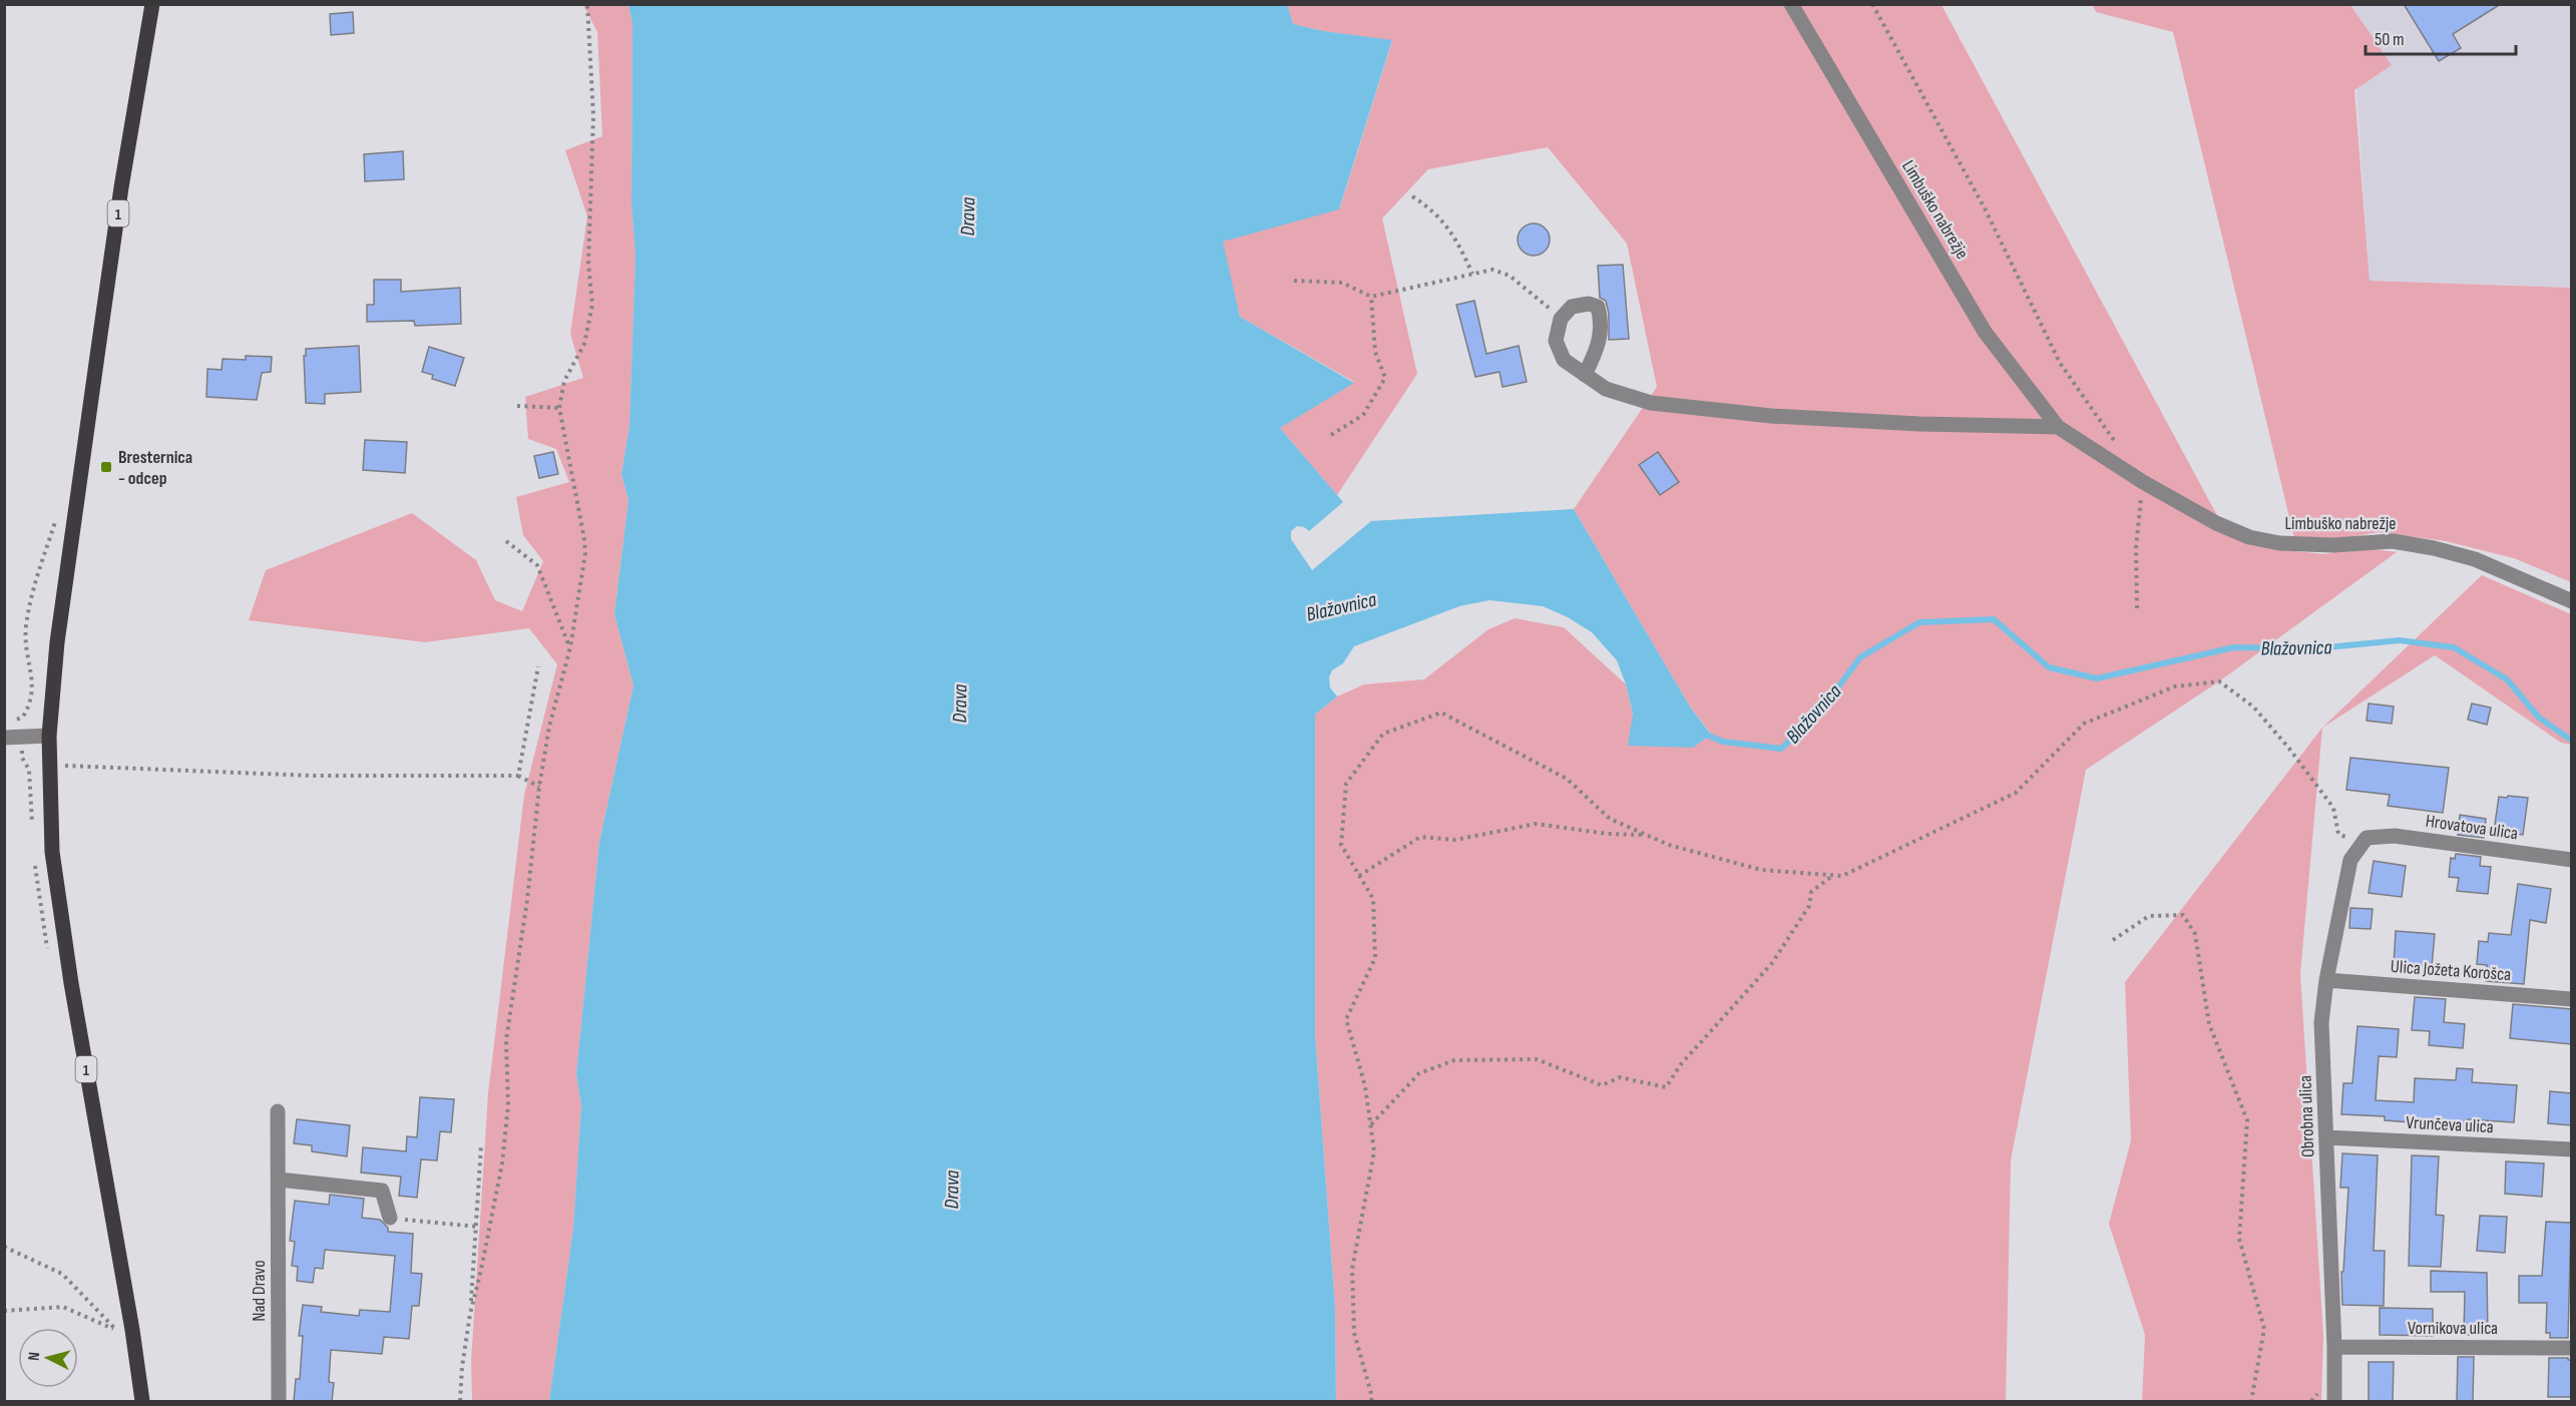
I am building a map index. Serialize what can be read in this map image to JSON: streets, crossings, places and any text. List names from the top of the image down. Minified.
{"streets":{"main road":["1"],"street":["Limbuško nabrežje","Hrovatova ulica","Ulica Jožeta Korošca","Obrobna ulica","Vrunčeva ulica","Nad Dravo","Vornikova ulica"]},"crossings":[["Hrovatova ulica","Obrobna ulica"],["Ulica Jožeta Korošca","Obrobna ulica"],["Obrobna ulica","Vrunčeva ulica"],["Obrobna ulica","Vornikova ulica"]],"water":["Drava","Blažovnica"],"places":{"transit":["Bresternica - odcep"]},"scale_bar":"50 m","north":"left"}
